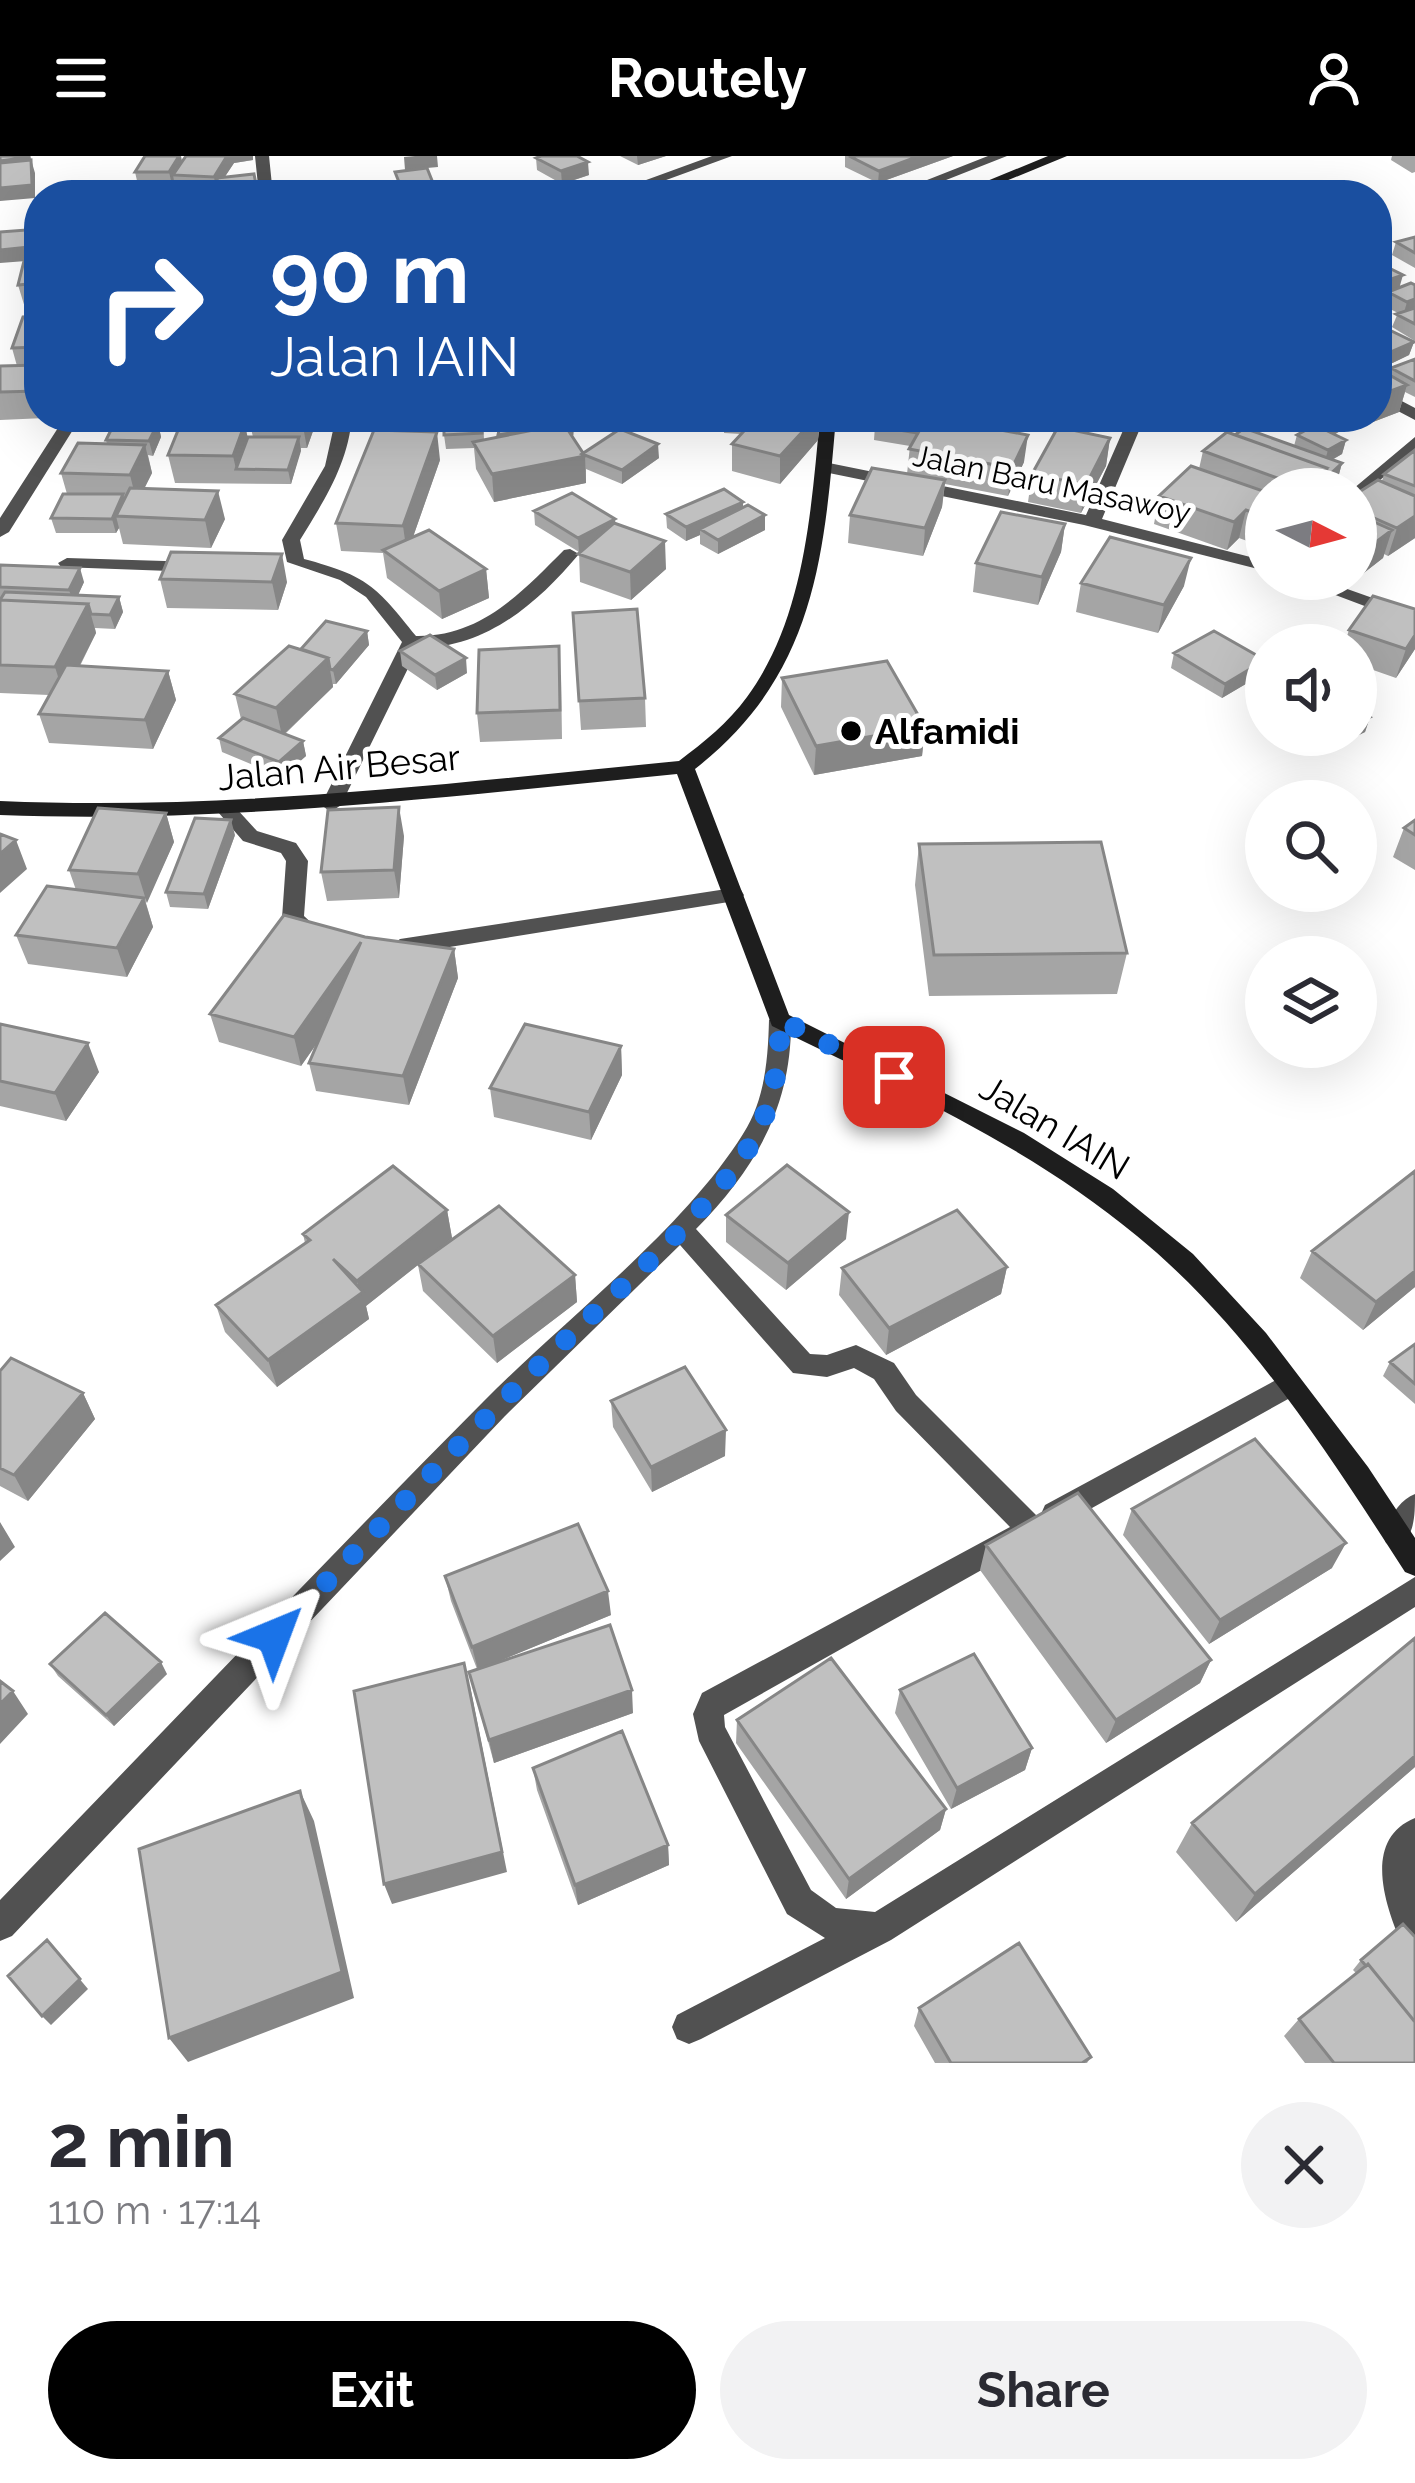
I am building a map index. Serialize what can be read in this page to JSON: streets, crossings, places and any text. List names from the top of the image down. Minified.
{"streets":{"street":["Jalan Baru Masawoy","Jalan Air Besar","Jalan IAIN"]},"places":["Alfamidi"],"north":"right","page":{"header":"Routely","turn":["90 m","Jalan IAIN"],"heading":["2 min","110 m · 17:14"],"buttons":["Exit","Share"]}}
